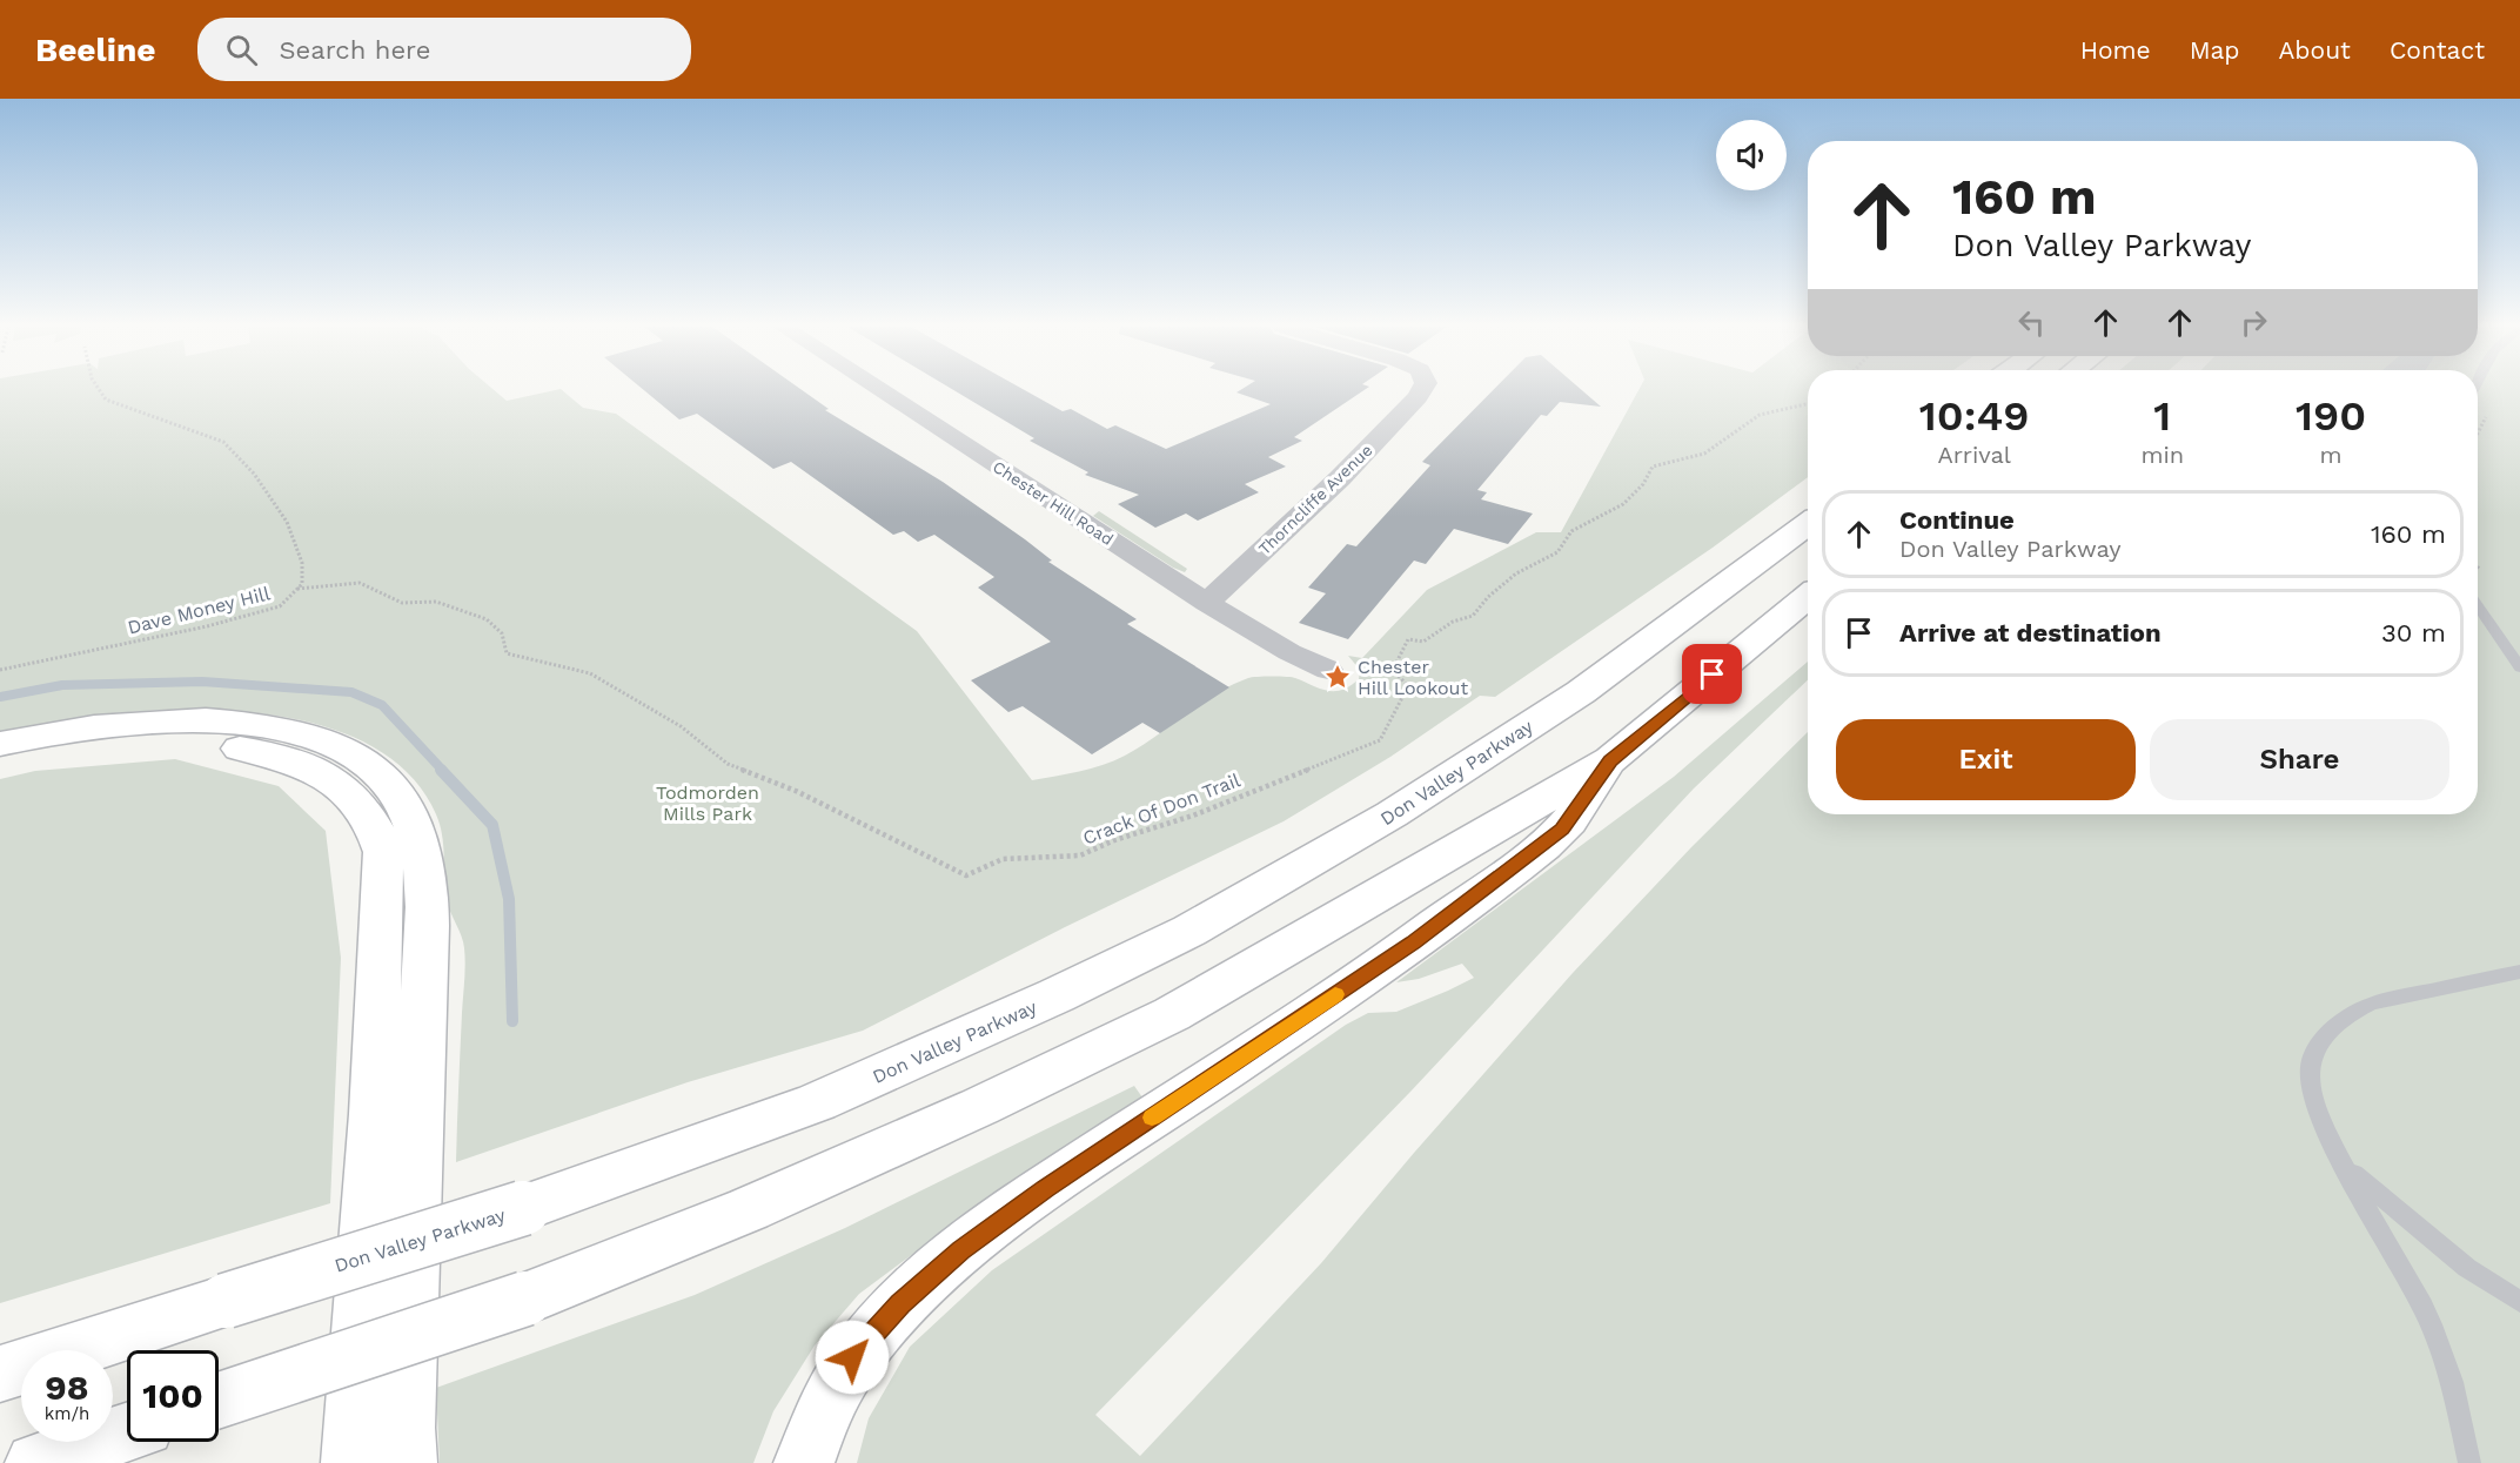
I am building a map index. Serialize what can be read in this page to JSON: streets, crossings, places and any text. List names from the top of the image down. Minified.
{"streets":{"highway":["Don Valley Parkway"],"street":["Thorncliffe Avenue","Chester Hill Road"],"path":["Dave Money Hill","Crack Of Don Trail"]},"crossings":[["Thorncliffe Avenue","Chester Hill Road"],["Dave Money Hill","Crack Of Don Trail"]],"parks":["Todmorden Mills Park"],"places":{"place":["Chester Hill Lookout"]},"page":{"header":"Beeline","search":"Search here","nav":["Home","Map","About","Contact"],"turn":["160 m","Don Valley Parkway"],"eta":["10:49","Arrival","1","min","190","m"],"list":[{"name":"Continue","note":"Don Valley Parkway","value":"160 m"},{"name":"Arrive at destination","value":"30 m"}],"buttons":["Exit","Share"],"speed":"98 km/h","limit":"100"}}
